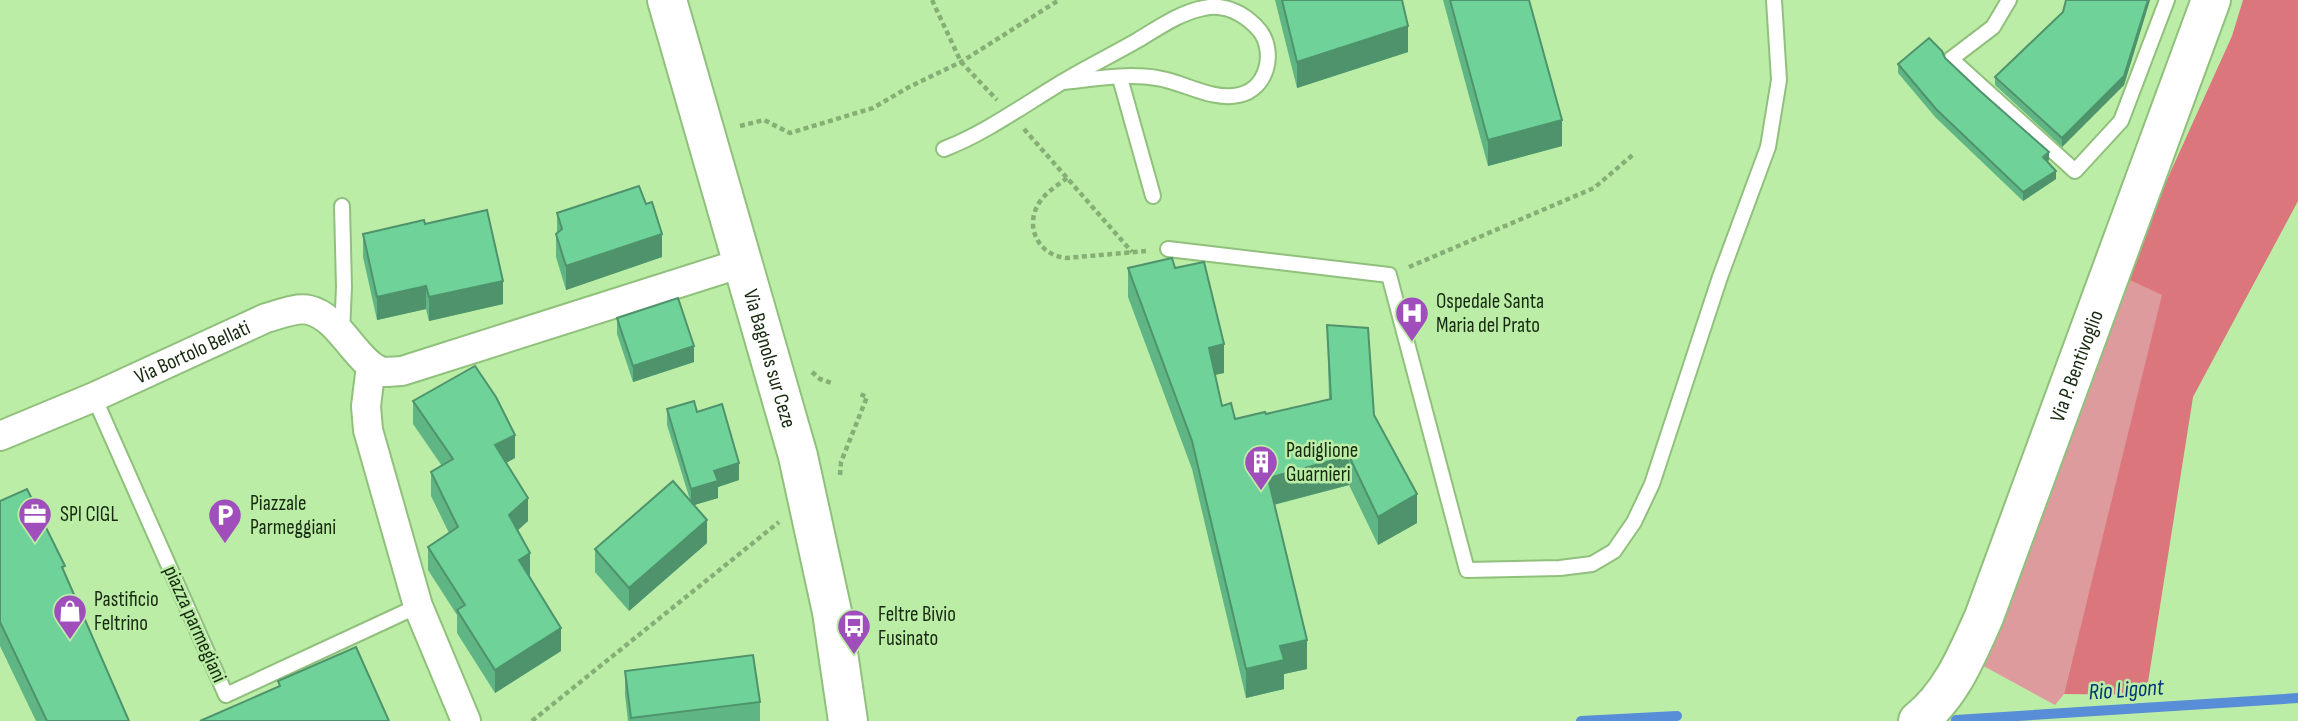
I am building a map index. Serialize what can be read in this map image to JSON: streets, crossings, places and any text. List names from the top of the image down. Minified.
{"streets":{"street":["Via Bortolo Bellati","Via Bagnols sur Ceze","Via P. Bentivoglio"],"lane":["piazza parmegiani"]},"crossings":[["Via Bortolo Bellati","piazza parmegiani"]],"water":["Rio Ligont"],"places":{"hospital":["Ospedale Santa Maria del Prato"],"building":["Padiglione Guarnieri"],"office":["SPI CIGL"],"parking":["Piazzale Parmeggiani"],"shop":["Pastificio Feltrino"],"bus stop":["Feltre Bivio Fusinato"]}}
